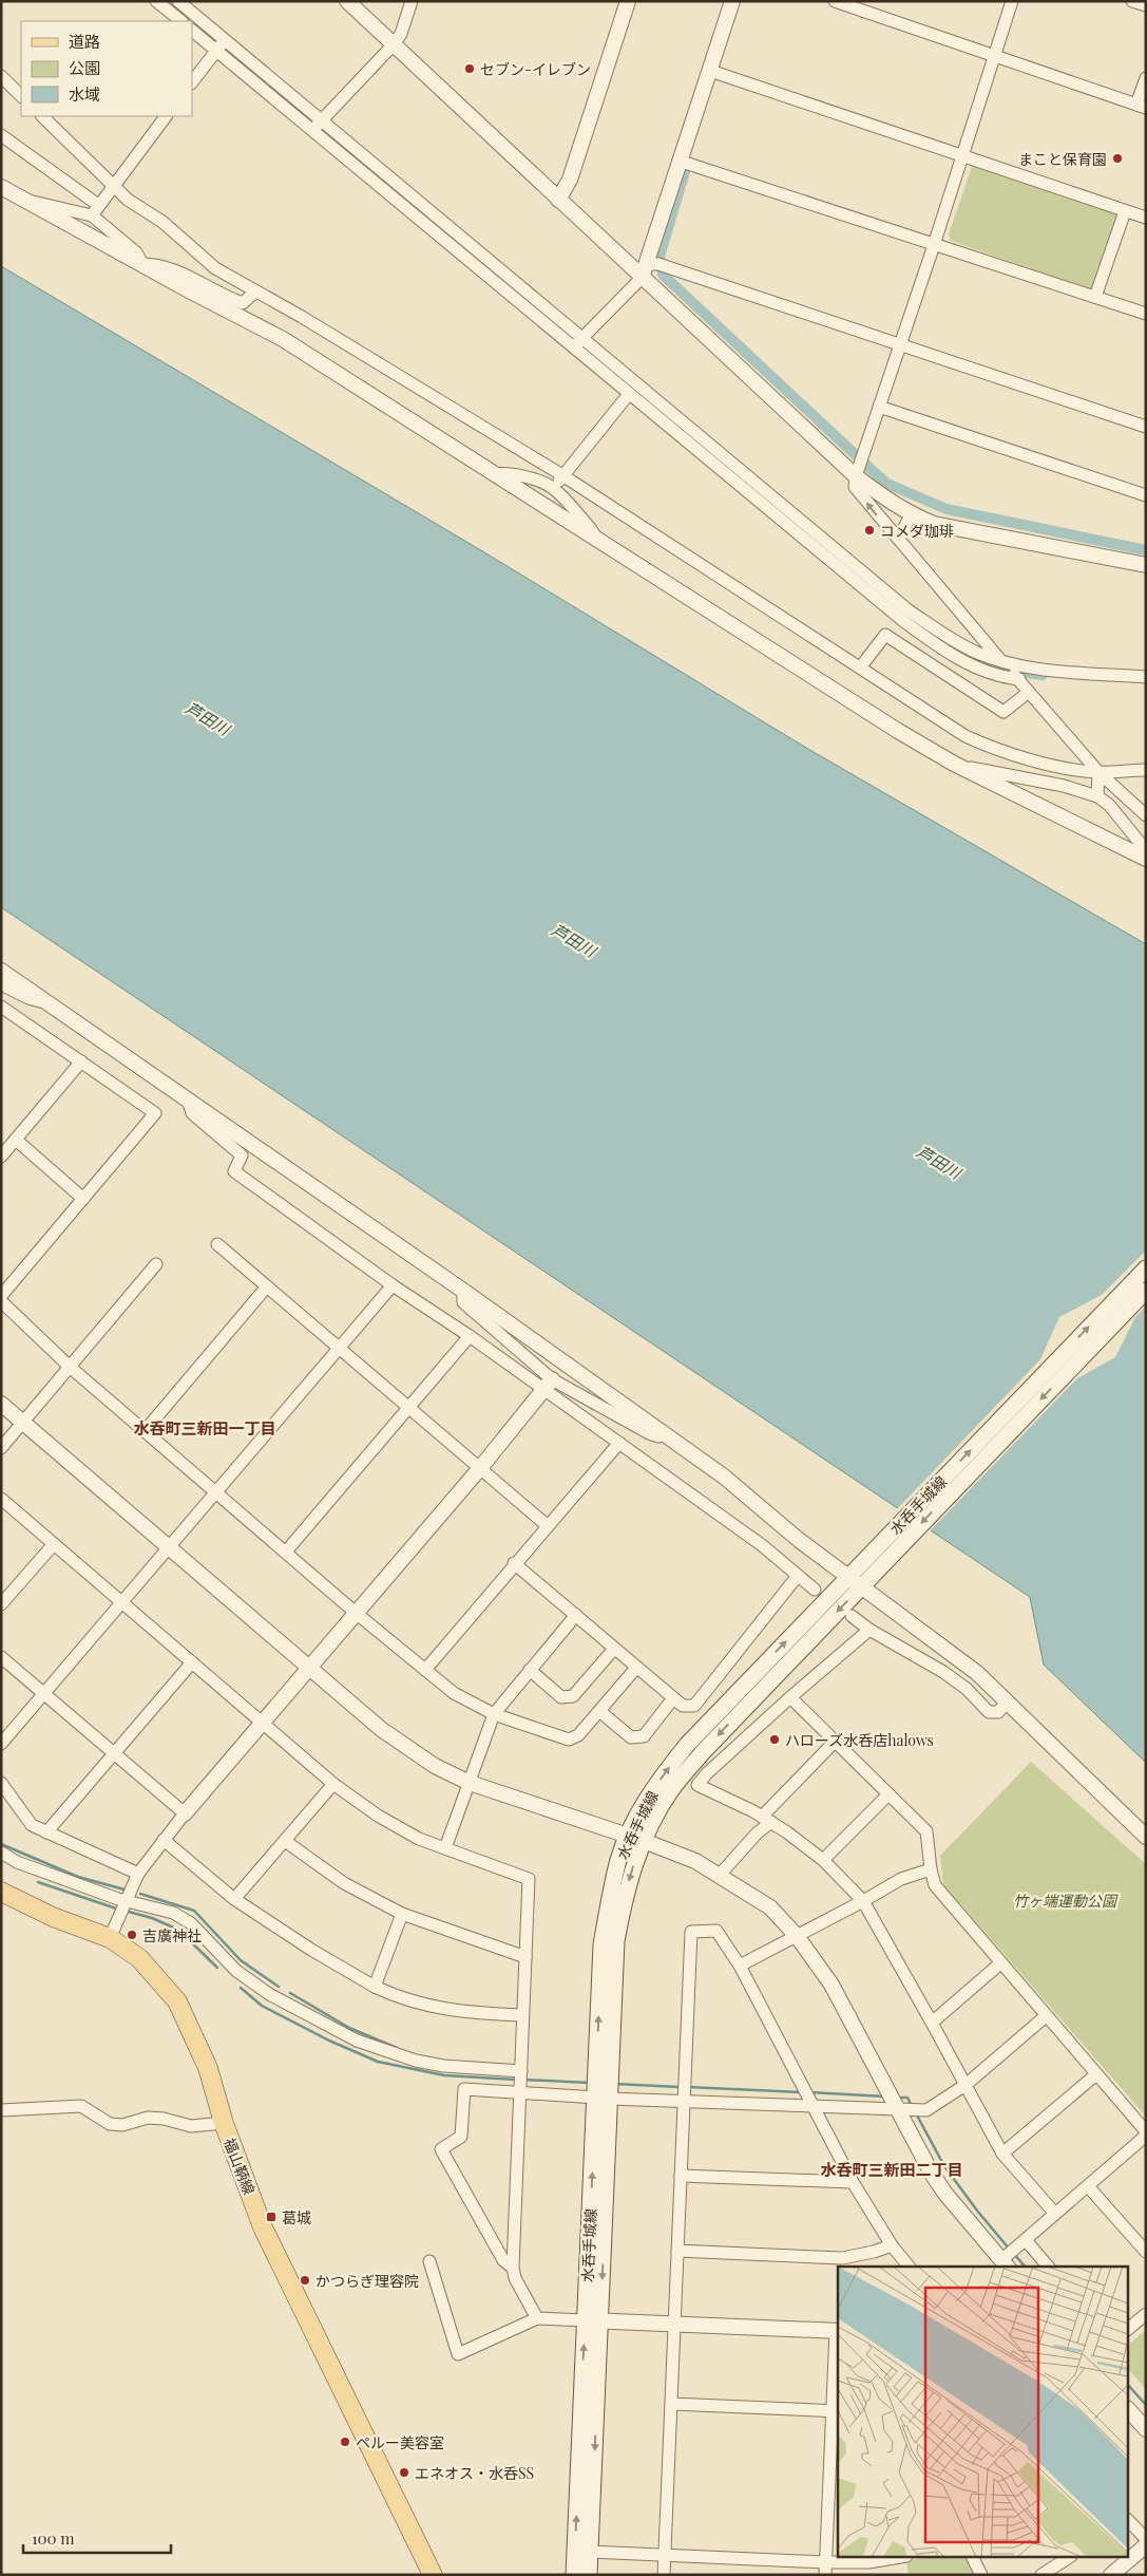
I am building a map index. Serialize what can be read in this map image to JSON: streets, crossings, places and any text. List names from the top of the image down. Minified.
{"streets":{"main road":["水呑手城線","福山鞆線"]},"districts":["水呑町三新田一丁目","水呑町三新田二丁目"],"water":["芦田川"],"parks":["竹ヶ端運動公園"],"places":{"other":["セブン-イレブン","まこと保育園","コメダ珈琲","ハローズ水呑店halows","吉廣神社","かつらぎ理容院","ペルー美容室","エネオス・水呑SS"],"transit":["葛城"]},"legend":["道路","公園","水域"],"scale_bar":"100 m"}
